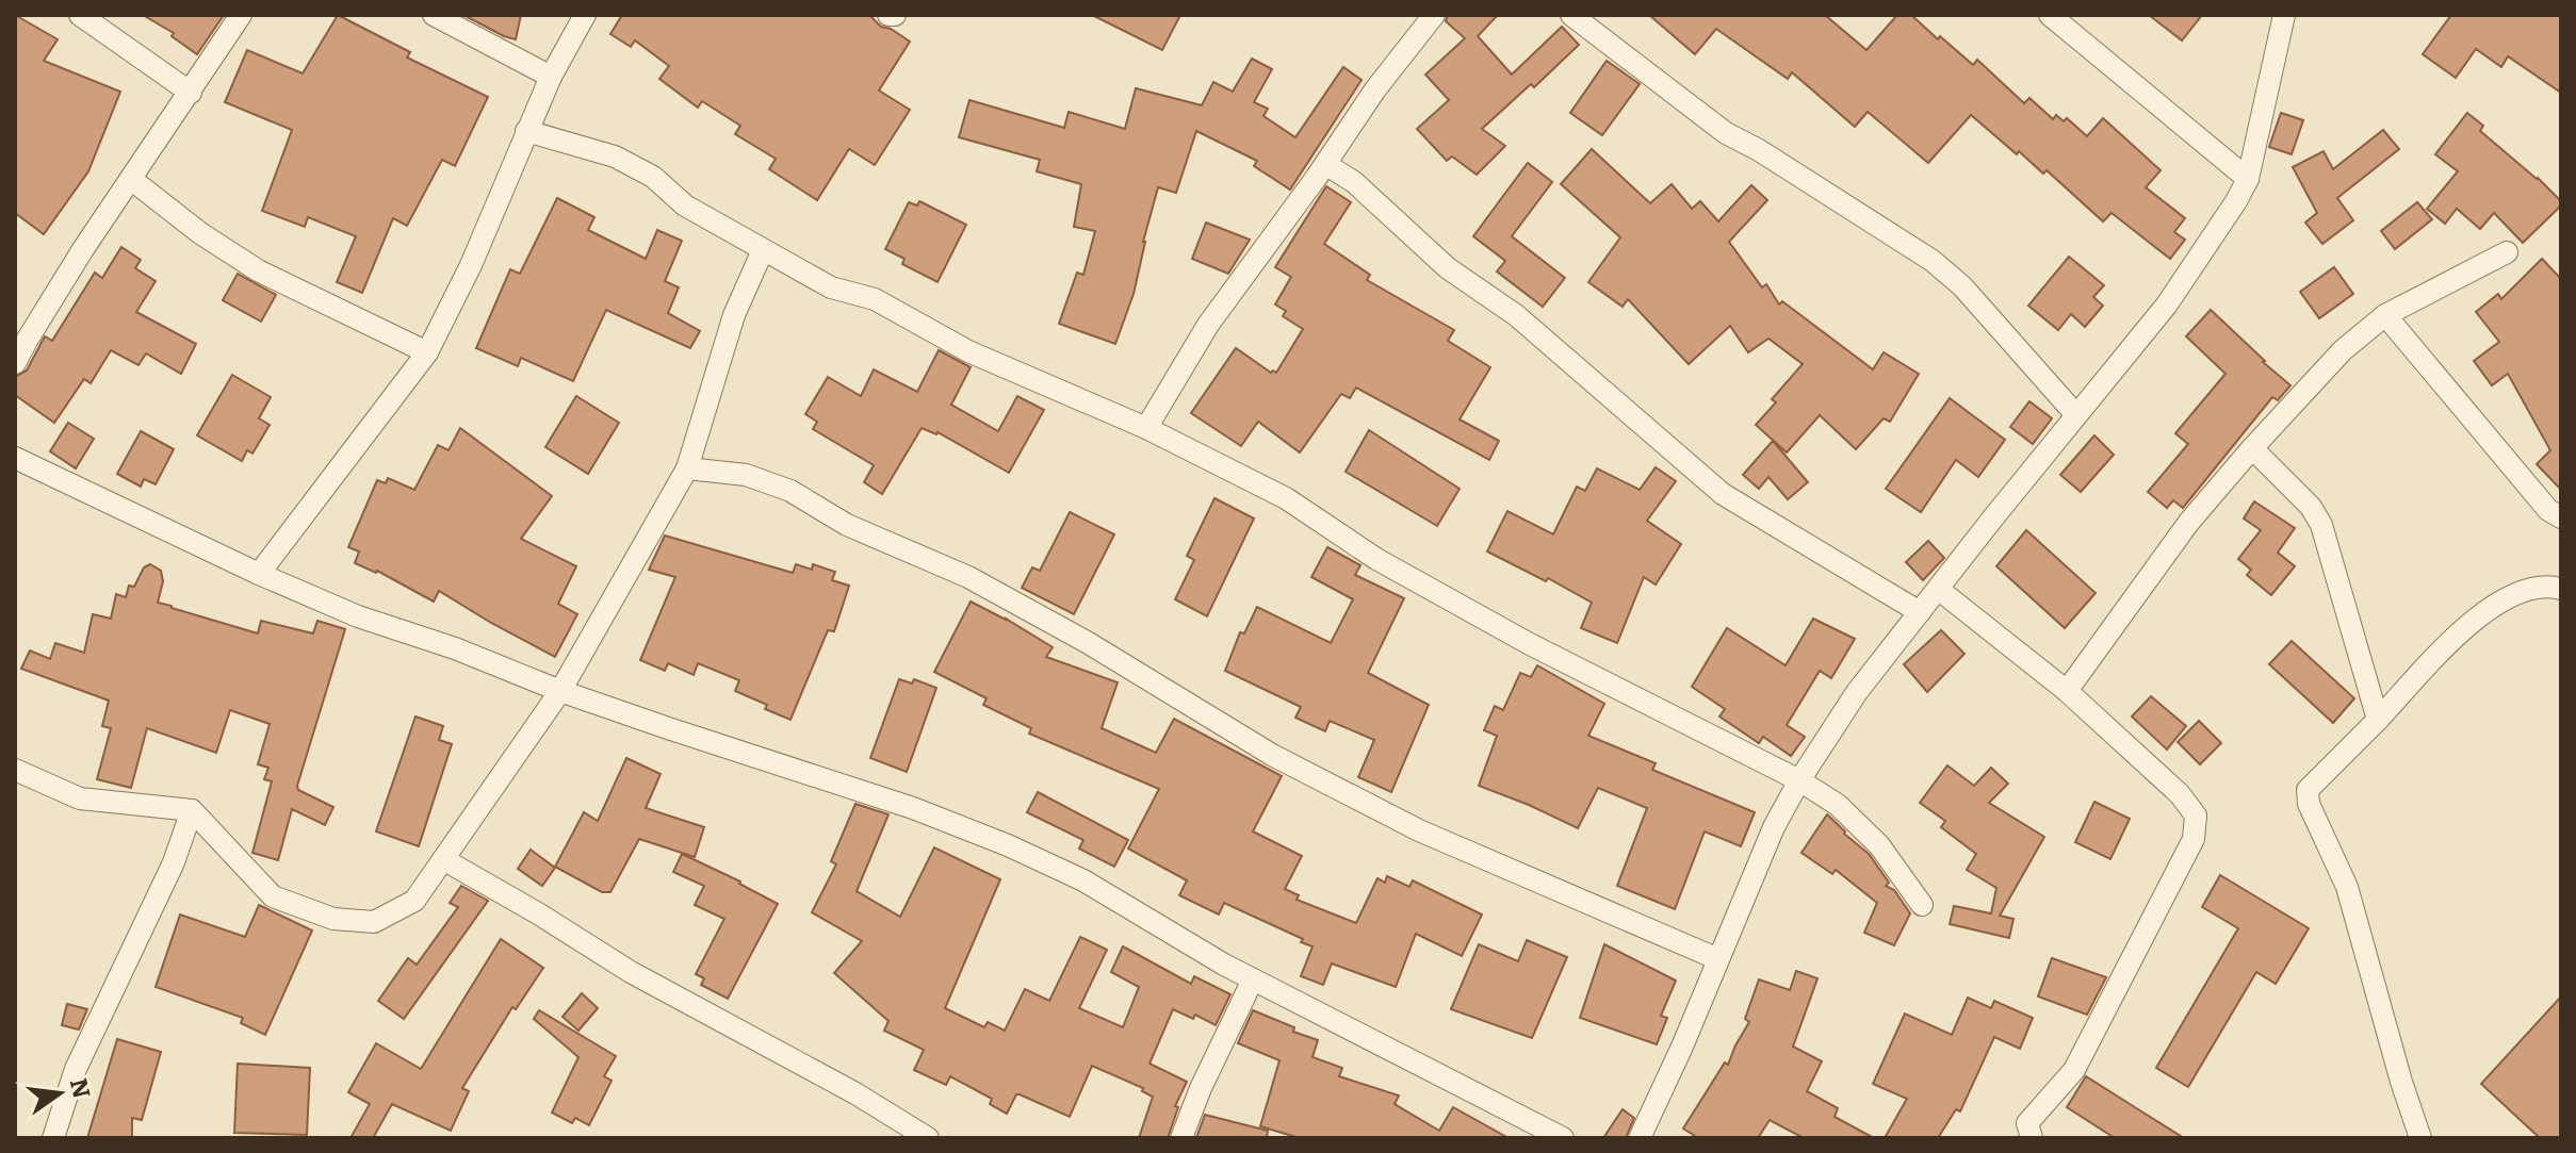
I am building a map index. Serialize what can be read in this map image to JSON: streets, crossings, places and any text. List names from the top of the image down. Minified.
{"north":"right"}
